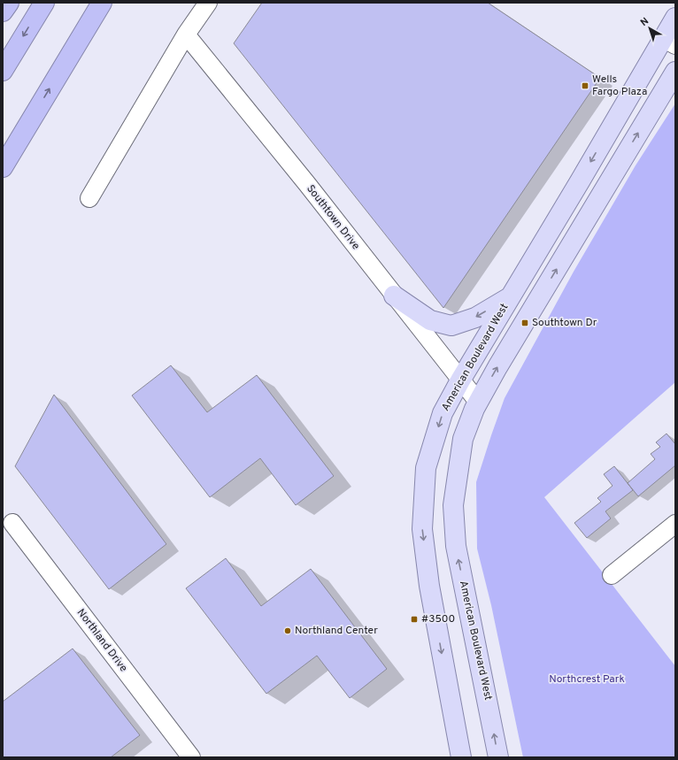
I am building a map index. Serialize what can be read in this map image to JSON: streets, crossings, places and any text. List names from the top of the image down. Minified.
{"streets":{"main road":["American Boulevard West"],"street":["Southtown Drive","Northland Drive"]},"crossings":[["Southtown Drive","American Boulevard West"]],"parks":["Northcrest Park"],"places":{"transit":["Wells Fargo Plaza","Southtown Dr","#3500"],"other":["Northland Center"]},"north":"top left"}
